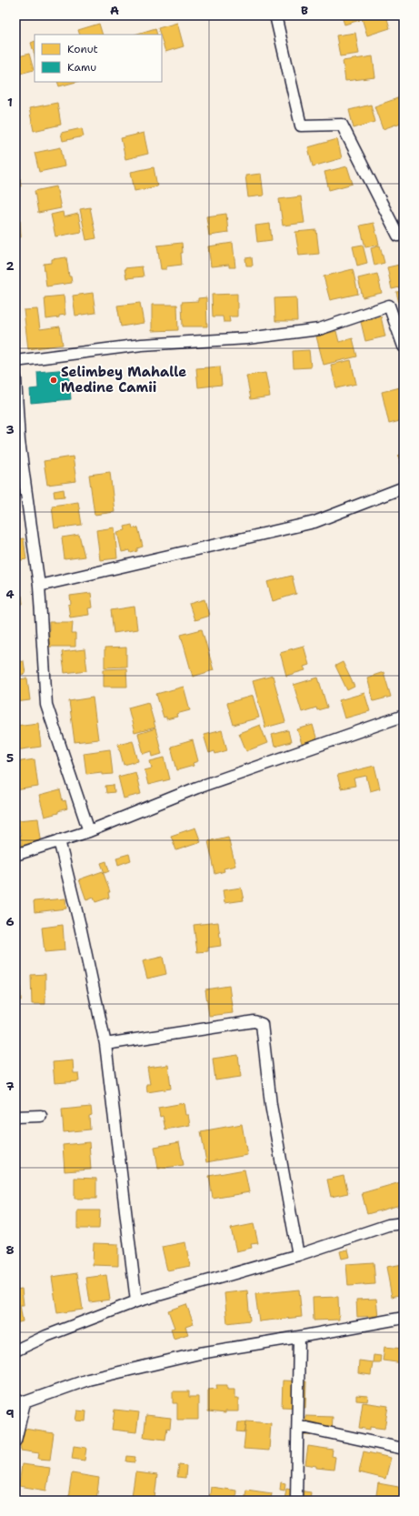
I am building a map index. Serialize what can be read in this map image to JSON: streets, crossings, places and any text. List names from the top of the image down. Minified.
{"places":["Selimbey Mahalle Medine Camii"],"legend":["Konut","Kamu"],"grid":{"columns":["A","B"],"rows":["1","2","3","4","5","6","7","8","9"]}}
